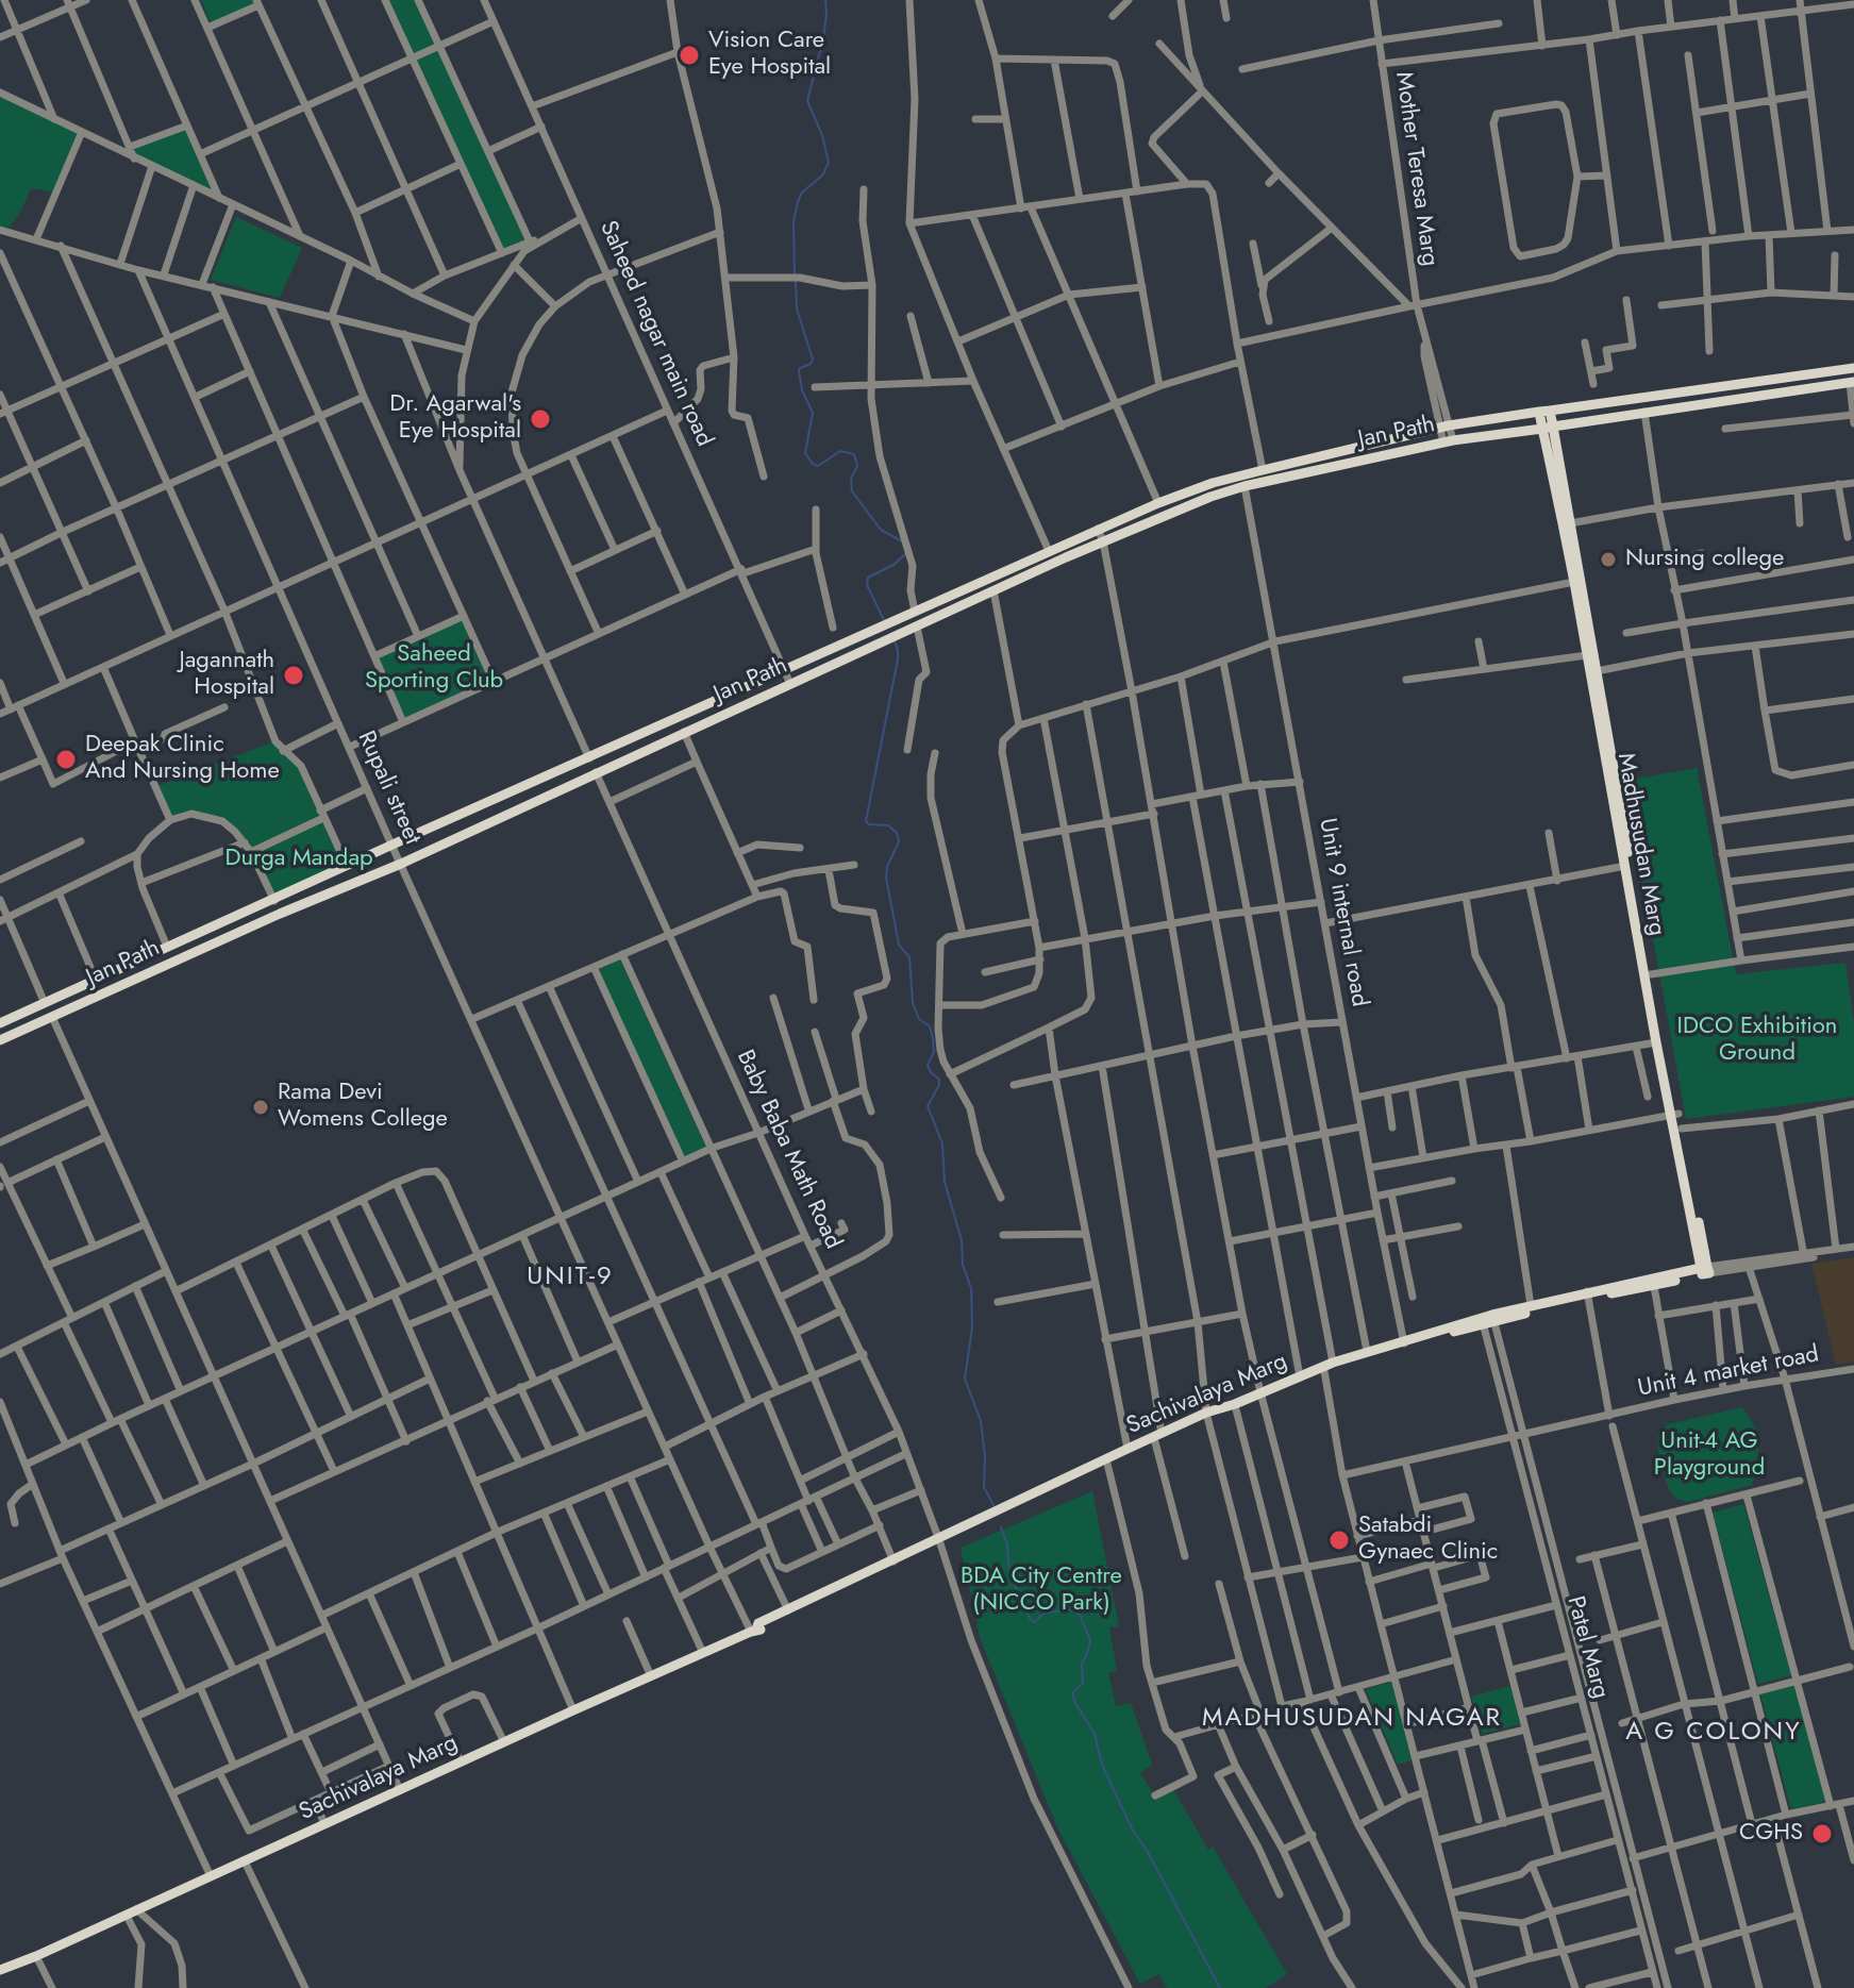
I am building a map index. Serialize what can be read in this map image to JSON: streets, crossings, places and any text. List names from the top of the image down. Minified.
{"streets":{"main road":["Jan Path","Madhusudan Marg","Sachivalaya Marg"],"street":["Mother Teresa Marg","Saheed nagar main road","Rupali street","Unit 9 internal road","Baby Baba Math Road","Unit 4 market road","Patel Marg"]},"crossings":[["Mother Teresa Marg","Jan Path"],["Saheed nagar main road","Jan Path"],["Jan Path","Rupali street"],["Jan Path","Madhusudan Marg"],["Jan Path","Unit 9 internal road"],["Jan Path","Baby Baba Math Road"],["Rupali street","Sachivalaya Marg"],["Madhusudan Marg","Sachivalaya Marg"],["Unit 9 internal road","Sachivalaya Marg"],["Baby Baba Math Road","Sachivalaya Marg"],["Unit 4 market road","Patel Marg"],["Sachivalaya Marg","Patel Marg"]],"districts":["UNIT-9","MADHUSUDAN NAGAR","A G COLONY"],"parks":["Saheed Sporting Club","Durga Mandap","IDCO Exhibition Ground","Unit-4 AG Playground","BDA City Centre (NICCO Park)"],"places":["Vision Care Eye Hospital","Dr. Agarwal's Eye Hospital","Nursing college","Jagannath Hospital","Deepak Clinic And Nursing Home","Rama Devi Womens College","Satabdi Gynaec Clinic","CGHS"]}
